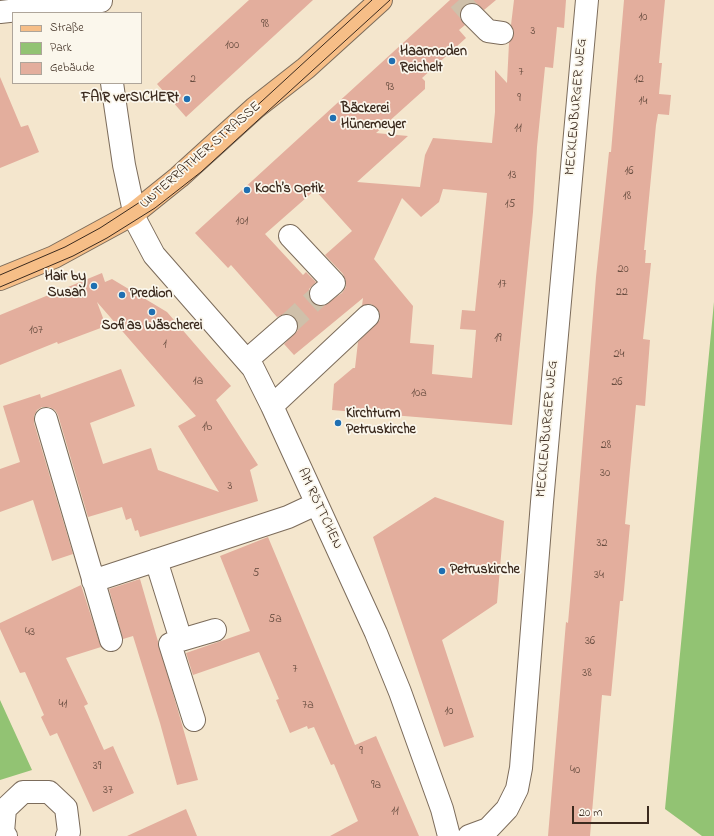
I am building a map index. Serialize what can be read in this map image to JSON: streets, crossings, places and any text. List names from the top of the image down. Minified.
{"streets":{"main road":["UNTERRATHER STRASSE"],"street":["MECKLENBURGER WEG","AM RÖTTCHEN"]},"crossings":[["UNTERRATHER STRASSE","AM RÖTTCHEN"]],"places":["Haarmoden Reichelt","FAIR verSICHERt","Bäckerei Hünemeyer","Koch’s Optik","Hair by Susan","Predion","Sofias Wäscherei","Kirchturm Petruskirche","Petruskirche"],"house_numbers":["10","98","3","100","7","2","12","93","9","14","11","16","13","18","15","101","20","17","22","107","19","1","24","1a","26","10a","1b","28","30","3","32","5","34","5a","43","36","7","38","41","7a","10","9","39","40","9a","37","11"],"legend":["Straße","Park","Gebäude"],"scale_bar":"20 m"}
